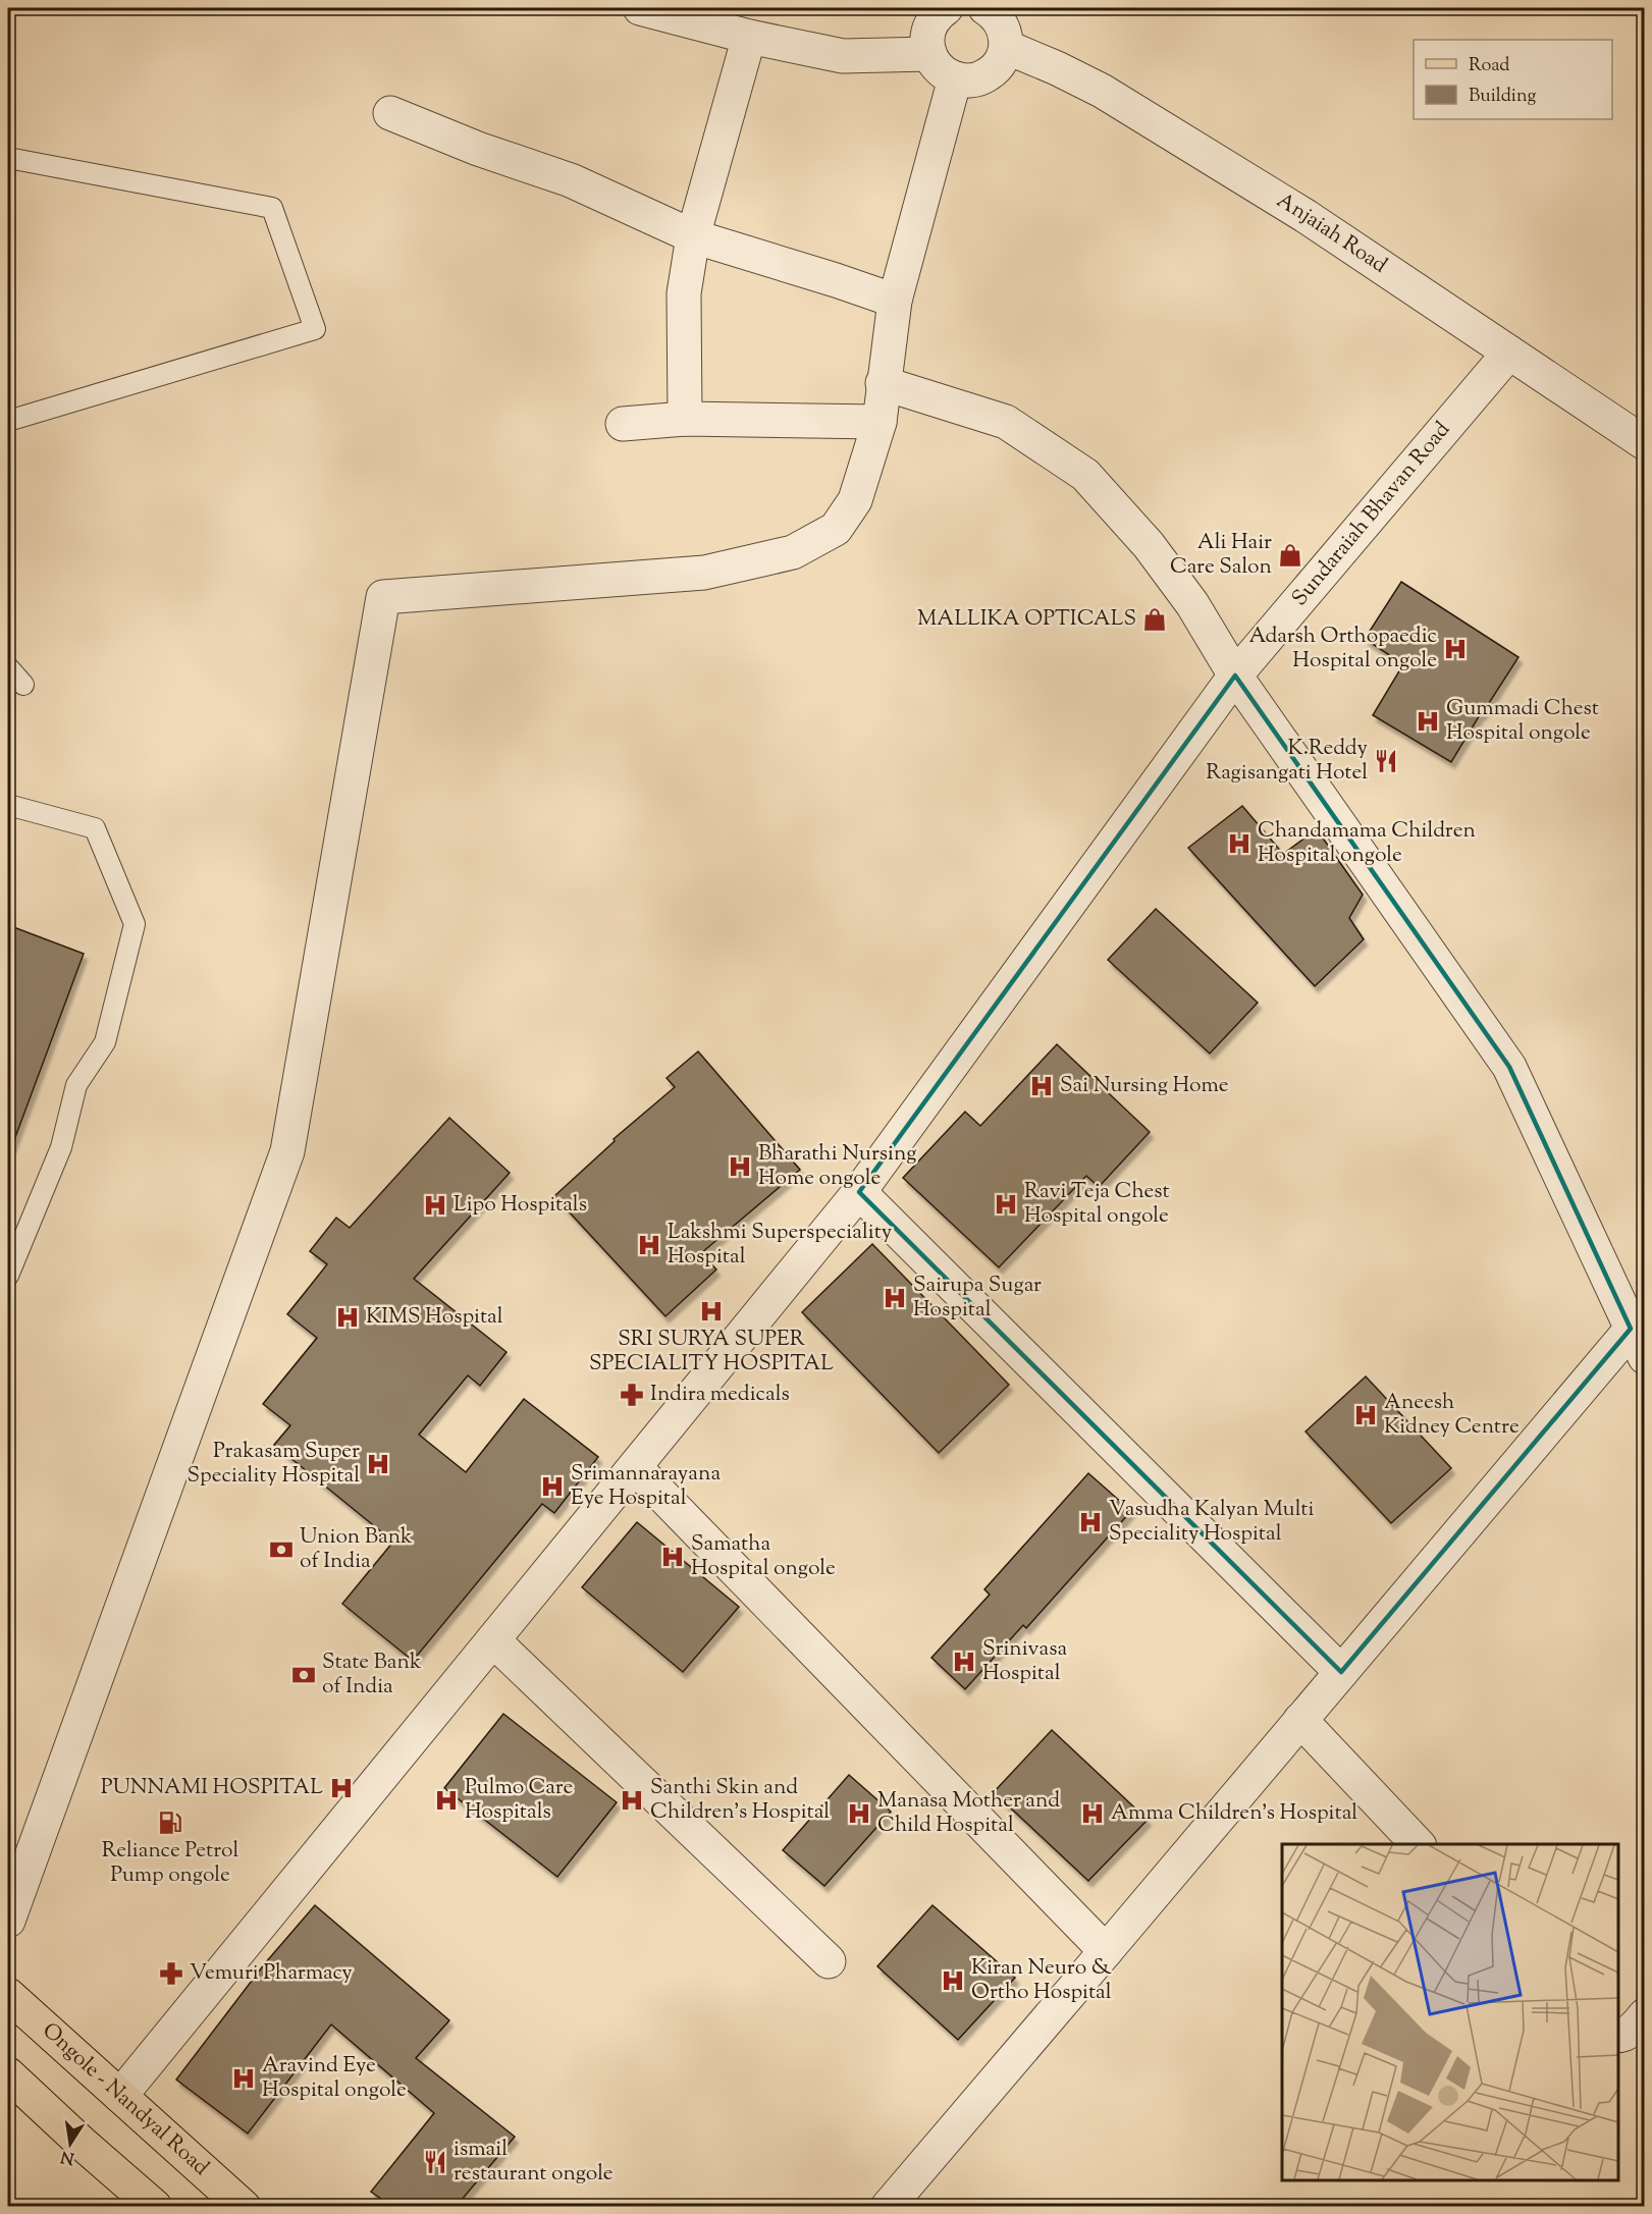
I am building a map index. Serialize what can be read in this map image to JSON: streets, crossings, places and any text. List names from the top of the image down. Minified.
{"streets":{"main road":["Ongole - Nandyal Road"],"street":["Anjaiah Road","Sundaraiah Bhavan Road"]},"crossings":[["Anjaiah Road","Sundaraiah Bhavan Road"],["Sundaraiah Bhavan Road","Ongole - Nandyal Road"]],"places":{"shop":["Ali Hair Care Salon","MALLIKA OPTICALS"],"hospital":["Adarsh Orthopaedic Hospital ongole","Gummadi Chest Hospital ongole","Chandamama Children Hospital ongole","Sai Nursing Home","Bharathi Nursing Home ongole","Ravi Teja Chest Hospital ongole","Lipo Hospitals","Lakshmi Superspeciality Hospital","Sairupa Sugar Hospital","SRI SURYA SUPER SPECIALITY HOSPITAL","KIMS Hospital","Aneesh Kidney Centre","Prakasam Super Speciality Hospital","Srimannarayana Eye Hospital","Vasudha Kalyan Multi Speciality Hospital","Samatha Hospital ongole","Srinivasa Hospital","PUNNAMI HOSPITAL","Pulmo Care Hospitals","Santhi Skin and Children’s Hospital","Manasa Mother and Child Hospital","Amma Children's Hospital","Kiran Neuro & Ortho Hospital","Aravind Eye Hospital ongole"],"restaurant":["K.Reddy Ragisangati Hotel","ismail restaurant ongole"],"pharmacy":["Indira medicals","Vemuri Pharmacy"],"bank":["Union Bank of India","State Bank of India"],"fuel station":["Reliance Petrol Pump ongole"]},"legend":["Road","Building"],"north":"bottom"}
